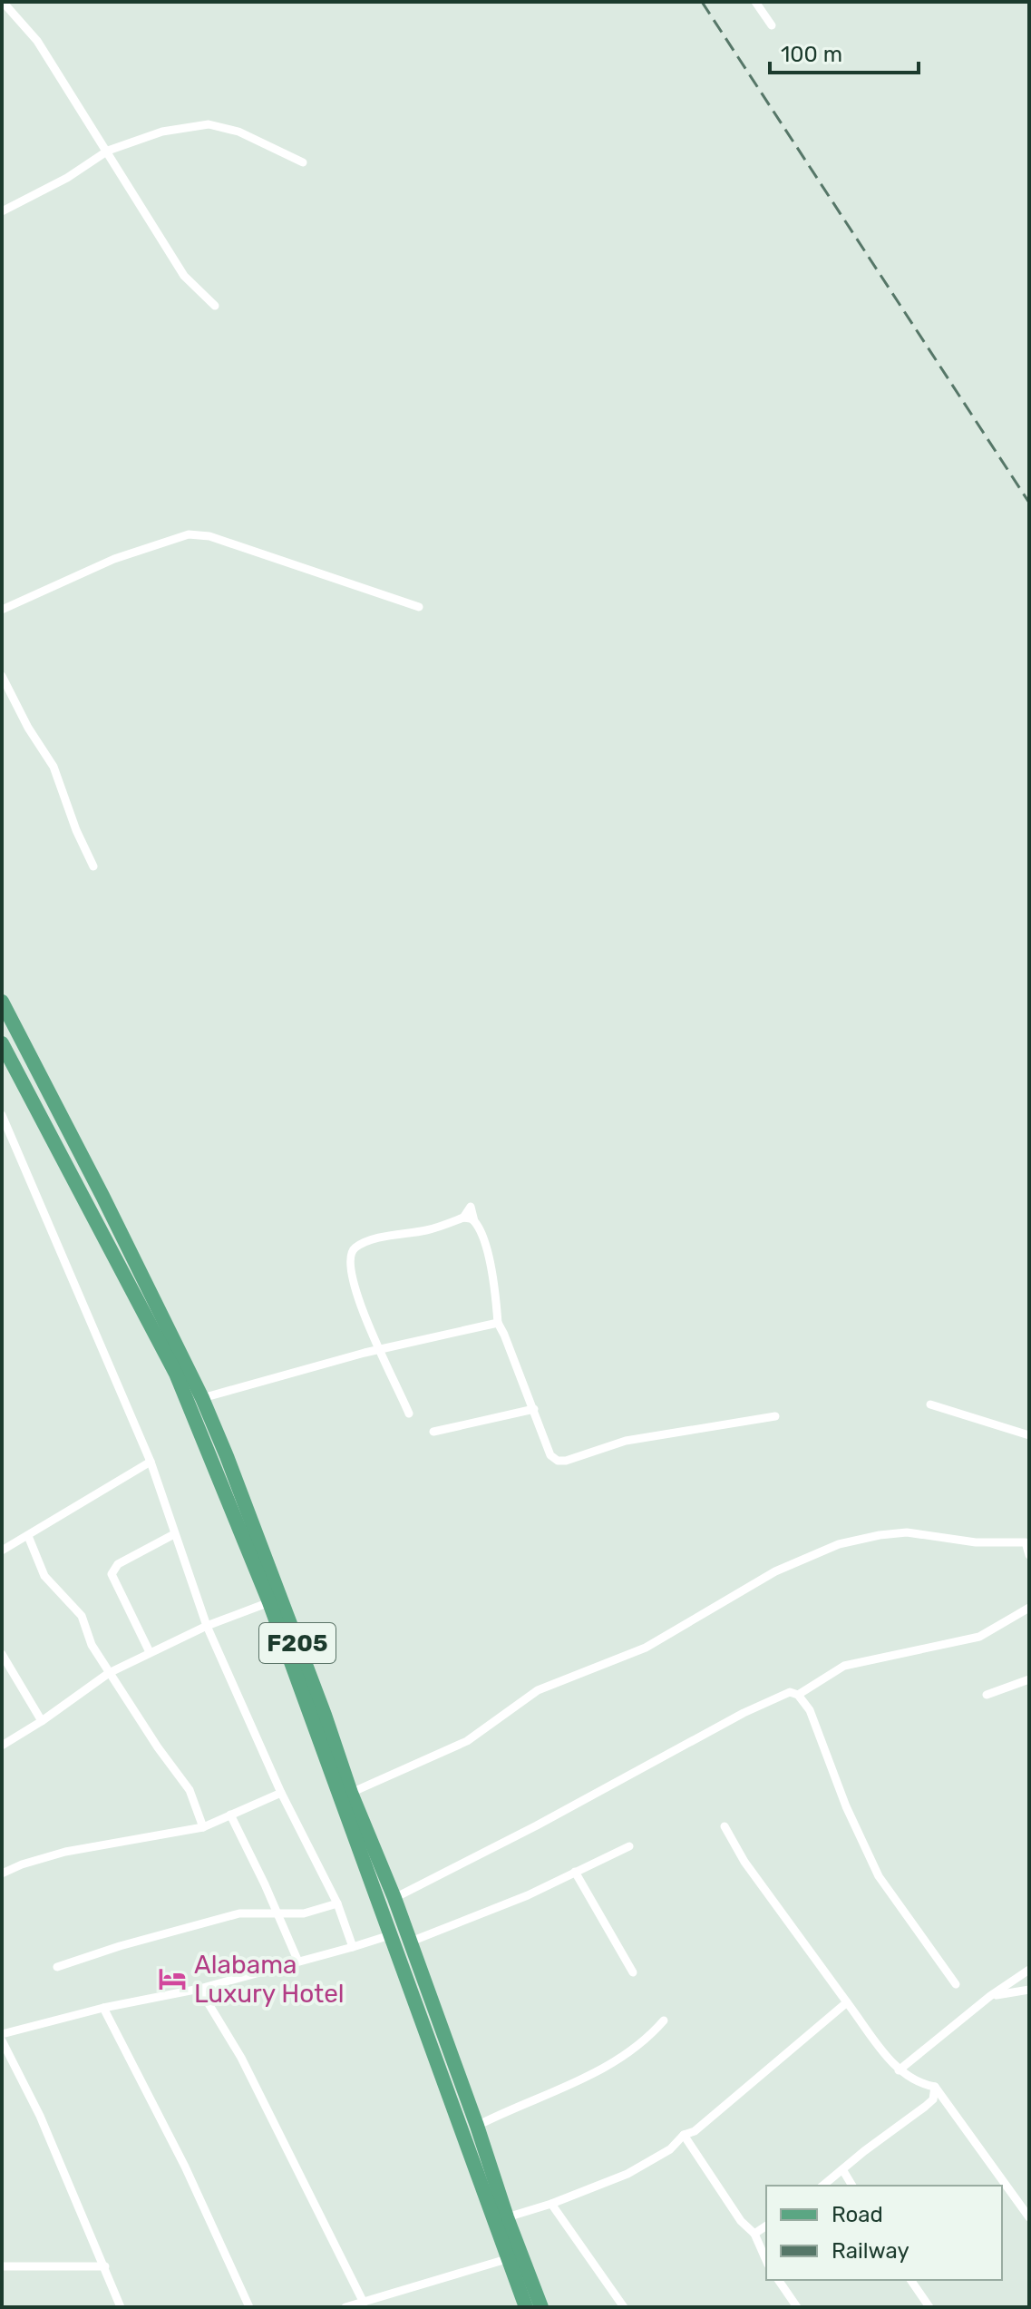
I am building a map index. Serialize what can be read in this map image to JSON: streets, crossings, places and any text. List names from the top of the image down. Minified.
{"streets":{"main road":["F205"]},"places":{"hotel":["Alabama Luxury Hotel"]},"legend":["Road","Railway"],"scale_bar":"100 m"}
